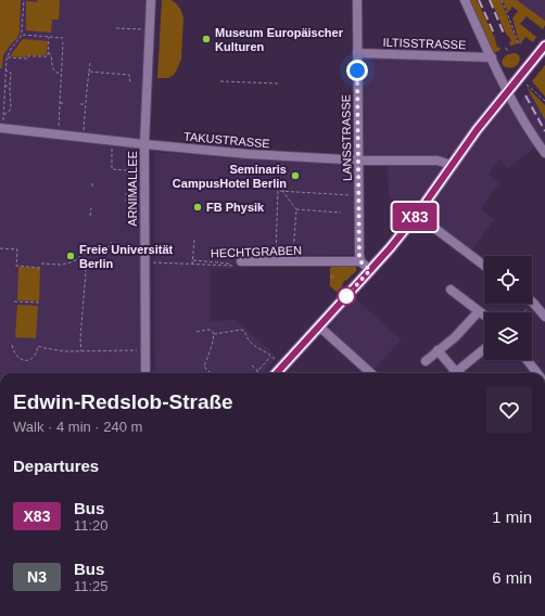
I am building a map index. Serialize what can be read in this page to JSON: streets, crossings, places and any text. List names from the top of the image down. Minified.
{"streets":{"street":["ILTISSTRASSE","LANSSTRASSE","TAKUSTRASSE","ARNIMALLEE","HECHTGRABEN"]},"crossings":[["ILTISSTRASSE","LANSSTRASSE"],["LANSSTRASSE","TAKUSTRASSE"],["LANSSTRASSE","HECHTGRABEN"],["TAKUSTRASSE","ARNIMALLEE"]],"places":["Museum Europäischer Kulturen","Seminaris CampusHotel Berlin","FB Physik","Freie Universität Berlin"],"lines":["bus line X83"],"page":{"on_map":"X83","heading":[["Edwin-Redslob-Straße","Walk · 4 min · 240 m"],"Departures"],"list":[{"mark":"X83","name":"Bus","note":"11:20","value":"1 min"},{"mark":"N3","name":"Bus","note":"11:25","value":"6 min"}]}}
